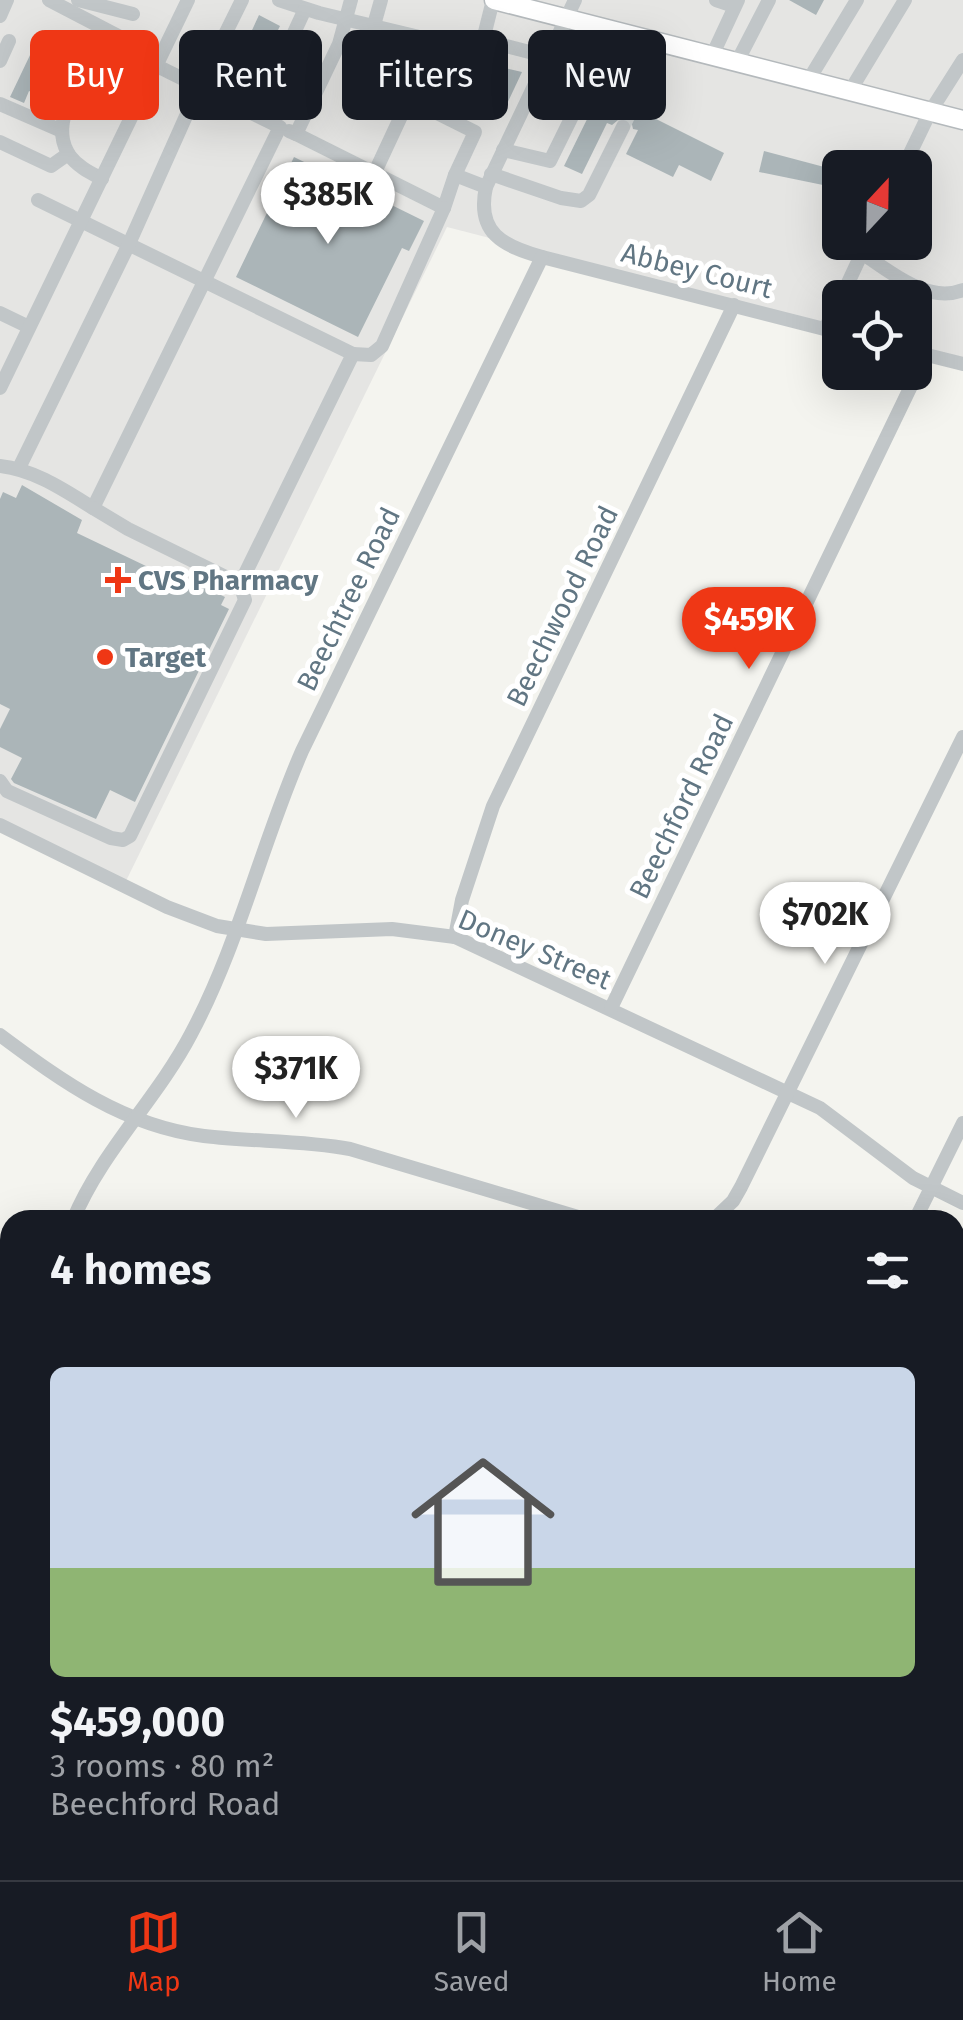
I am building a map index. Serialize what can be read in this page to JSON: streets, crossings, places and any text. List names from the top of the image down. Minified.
{"streets":{"street":["Abbey Court","Beechtree Road","Beechwood Road","Beechford Road","Doney Street"]},"crossings":[["Abbey Court","Beechtree Road"],["Abbey Court","Beechwood Road"],["Beechtree Road","Doney Street"],["Beechwood Road","Doney Street"],["Beechford Road","Doney Street"]],"places":{"health":["CVS Pharmacy"],"other":["Target"]},"north":"top","page":{"chip":["Buy","Rent","Filters","New"],"price":["$385K","$459K","$702K","$371K"],"heading":"4 homes","list":[{"name":"$459,000","note":"3 rooms · 80 m² · Beechford Road"}],"tabs":["Map","Saved","Home"]}}
